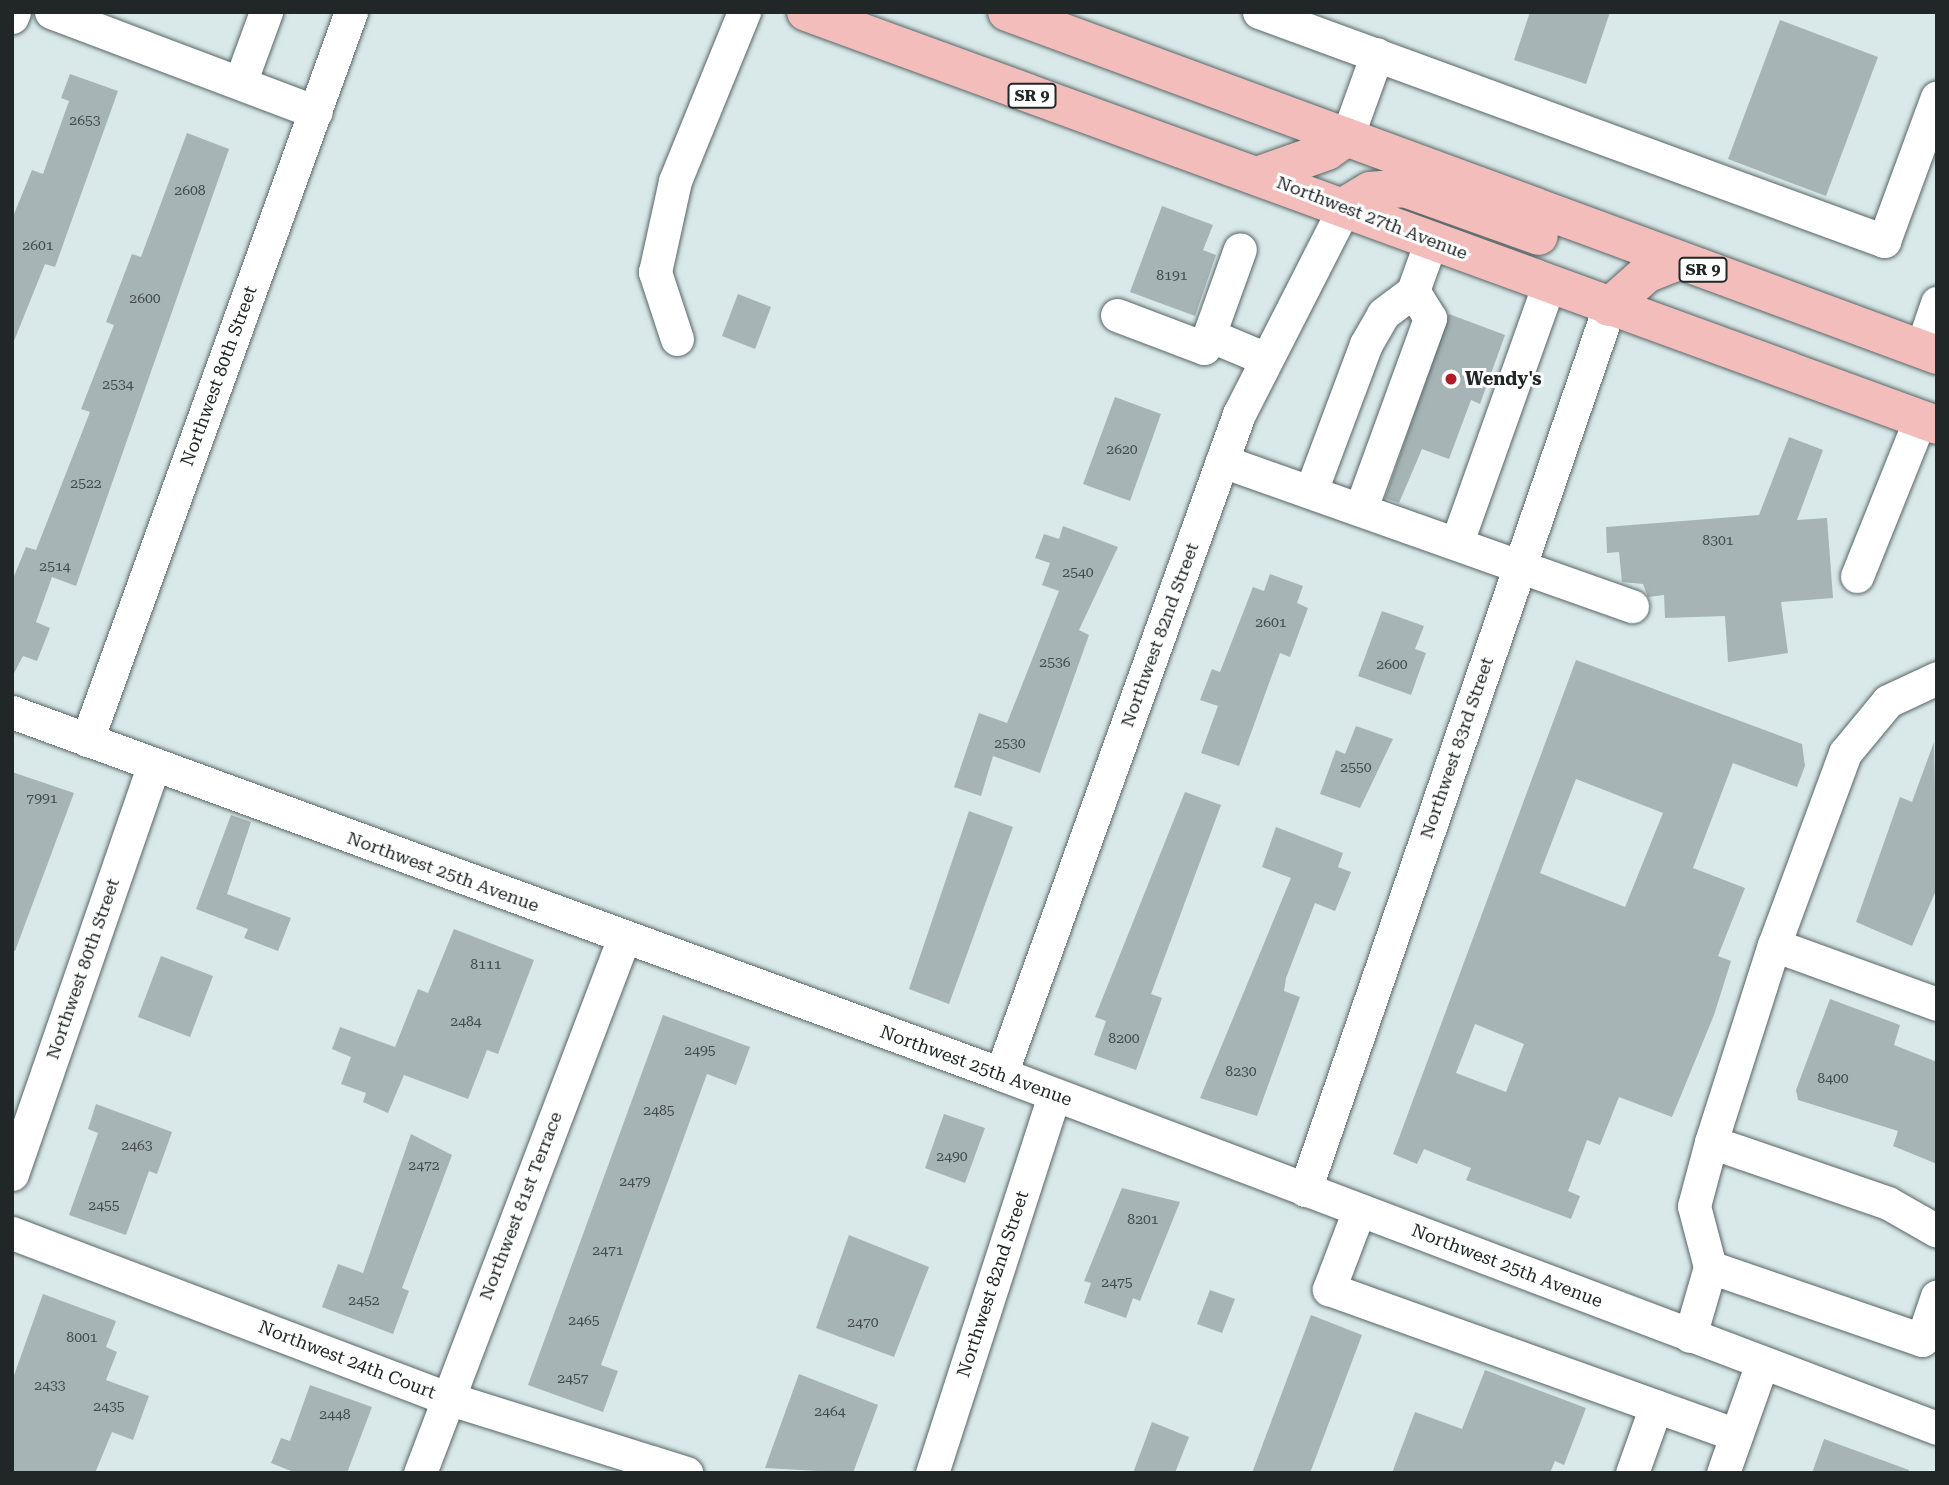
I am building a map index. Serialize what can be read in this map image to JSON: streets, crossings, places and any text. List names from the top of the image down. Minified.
{"streets":{"main road":["SR 9","Northwest 27th Avenue"],"street":["Northwest 80th Street","Northwest 82nd Street","Northwest 83rd Street","Northwest 25th Avenue","Northwest 81st Terrace","Northwest 24th Court"]},"crossings":[["Northwest 27th Avenue","Northwest 82nd Street"],["Northwest 27th Avenue","Northwest 83rd Street"],["Northwest 80th Street","Northwest 25th Avenue"],["Northwest 82nd Street","Northwest 25th Avenue"],["Northwest 83rd Street","Northwest 25th Avenue"],["Northwest 25th Avenue","Northwest 81st Terrace"],["Northwest 81st Terrace","Northwest 24th Court"]],"places":["Wendy's"],"house_numbers":["2653","2608","2601","8191","2600","2534","2620","2522","8301","2514","2540","2601","2536","2600","2530","2550","7991","8111","2484","8200","2495","8230","8400","2485","2463","2490","2472","2479","2455","8201","2471","2475","2452","2465","2470","8001","2457","2433","2435","2464","2448"]}
